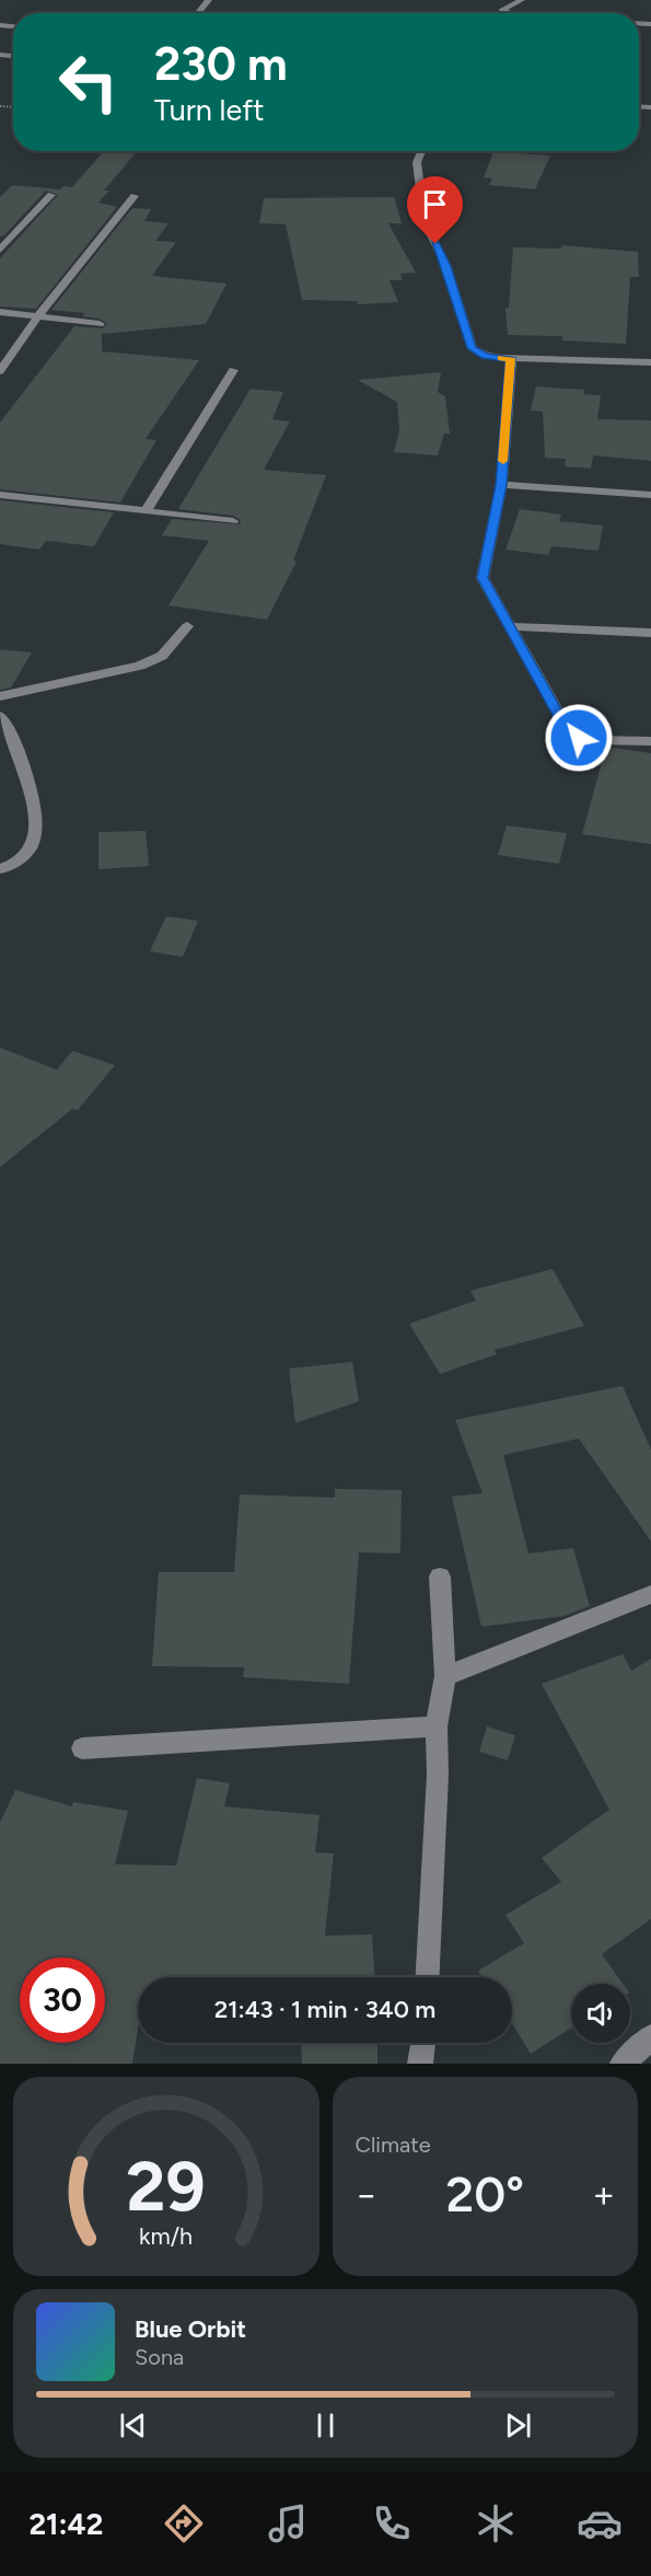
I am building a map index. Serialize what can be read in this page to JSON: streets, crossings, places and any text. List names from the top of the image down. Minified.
{"page":{"turn":["230 m","Turn left"],"limit":"30","trip":"21:43 · 1 min · 340 m","tile":"Climate","heat":["−","20°","+"],"song":["Blue Orbit","Sona"],"tabs":"21:42","gauge":["29","km/h"]}}
